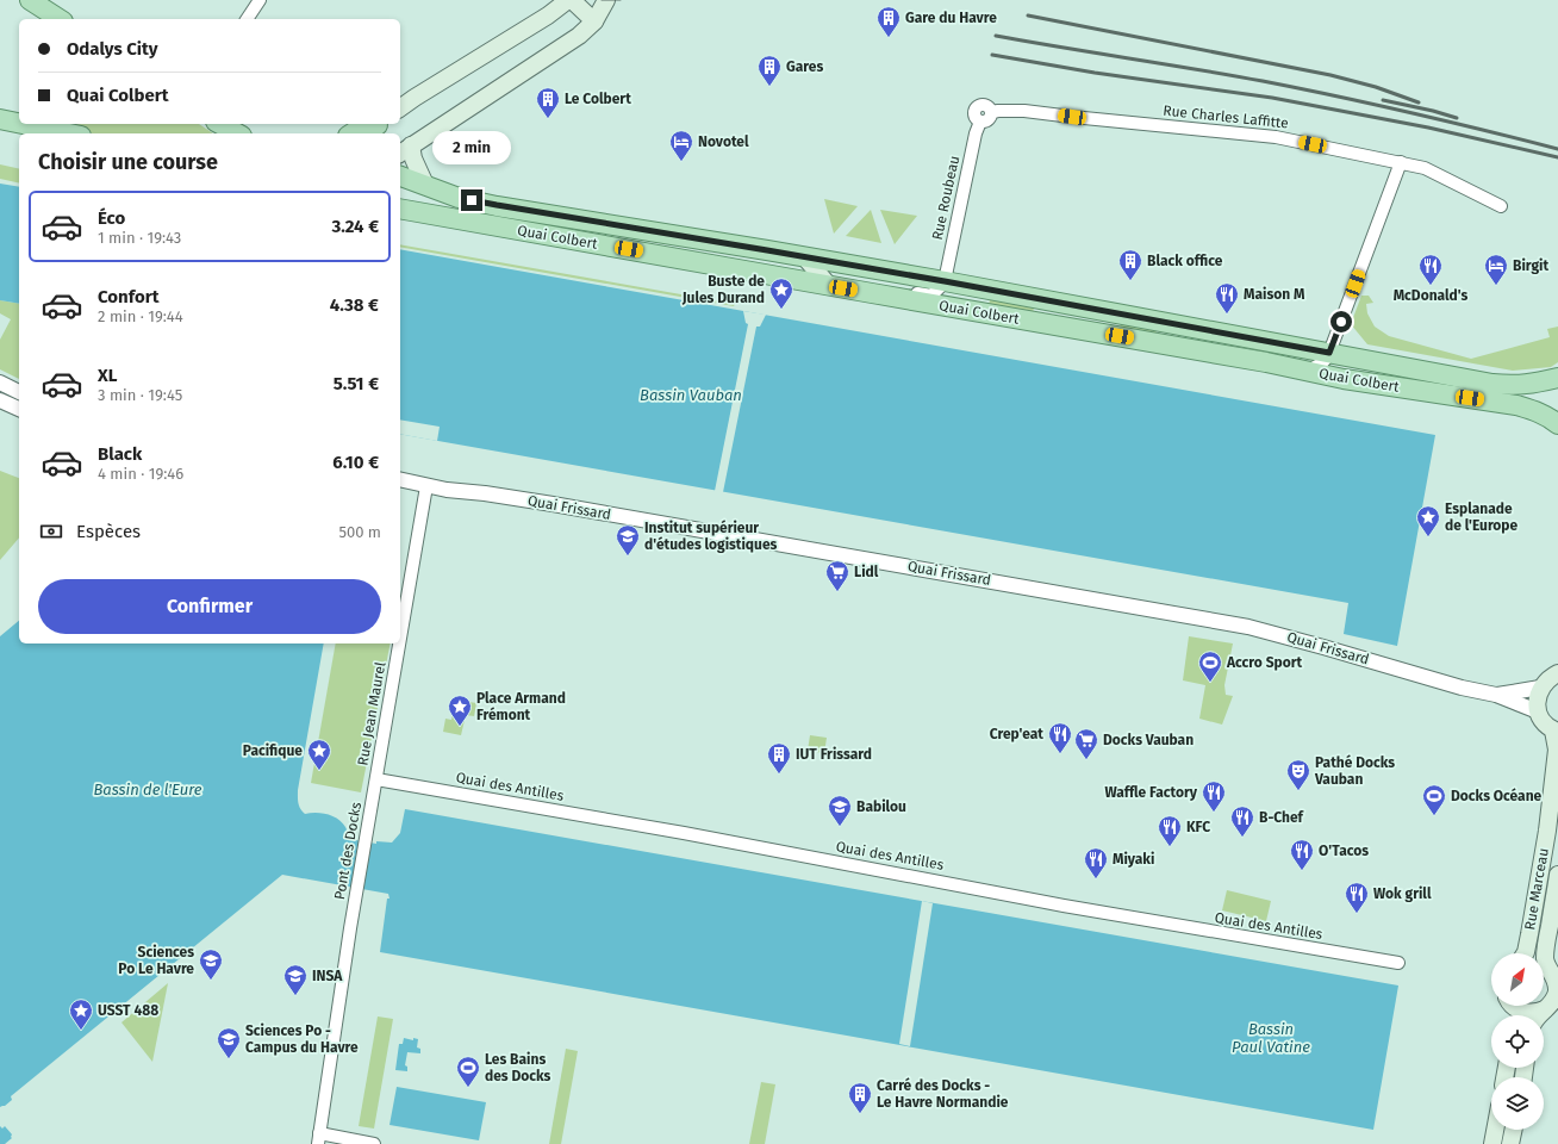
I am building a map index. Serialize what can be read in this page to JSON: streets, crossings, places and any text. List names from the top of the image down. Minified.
{"streets":{"main road":["Quai Colbert","Rue Marceau"],"street":["Rue Charles Laffitte","Rue Roubeau","Quai Frissard","Rue Jean Maurel","Quai des Antilles","Pont des Docks"]},"crossings":[["Rue Charles Laffitte","Rue Roubeau"],["Rue Roubeau","Quai Colbert"],["Quai Frissard","Rue Jean Maurel"],["Rue Jean Maurel","Quai des Antilles"],["Rue Jean Maurel","Pont des Docks"],["Quai des Antilles","Pont des Docks"]],"water":["Bassin Vauban","Bassin de l'Eure","Bassin Paul Vatine"],"places":{"building":["Gare du Havre","Gares","Le Colbert","Black office","IUT Frissard","Carré des Docks - Le Havre Normandie"],"hotel":["Novotel","Birgit"],"restaurant":["McDonald's","Maison M","Crep'eat","Waffle Factory","B-Chef","KFC","O'Tacos","Miyaki","Wok grill"],"place":["Buste de Jules Durand","Esplanade de l'Europe","Place Armand Frémont","Pacifique","USST 488"],"school or university":["Institut supérieur d'études logistiques","Babilou","Sciences Po Le Havre","INSA","Sciences Po - Campus du Havre"],"supermarket":["Lidl","Docks Vauban"],"sports":["Accro Sport","Docks Océane","Les Bains des Docks"],"theatre":["Pathé Docks Vauban"]},"north":"top right","page":{"banner":["Odalys City","Quai Colbert"],"bubble":"2 min","heading":"Choisir une course","list":[{"name":"Éco","note":"1 min · 19:43","value":"3.24 €"},{"name":"Confort","note":"2 min · 19:44","value":"4.38 €"},{"name":"XL","note":"3 min · 19:45","value":"5.51 €"},{"name":"Black","note":"4 min · 19:46","value":"6.10 €"}],"pay":["Espèces","500 m"],"buttons":"Confirmer"}}
